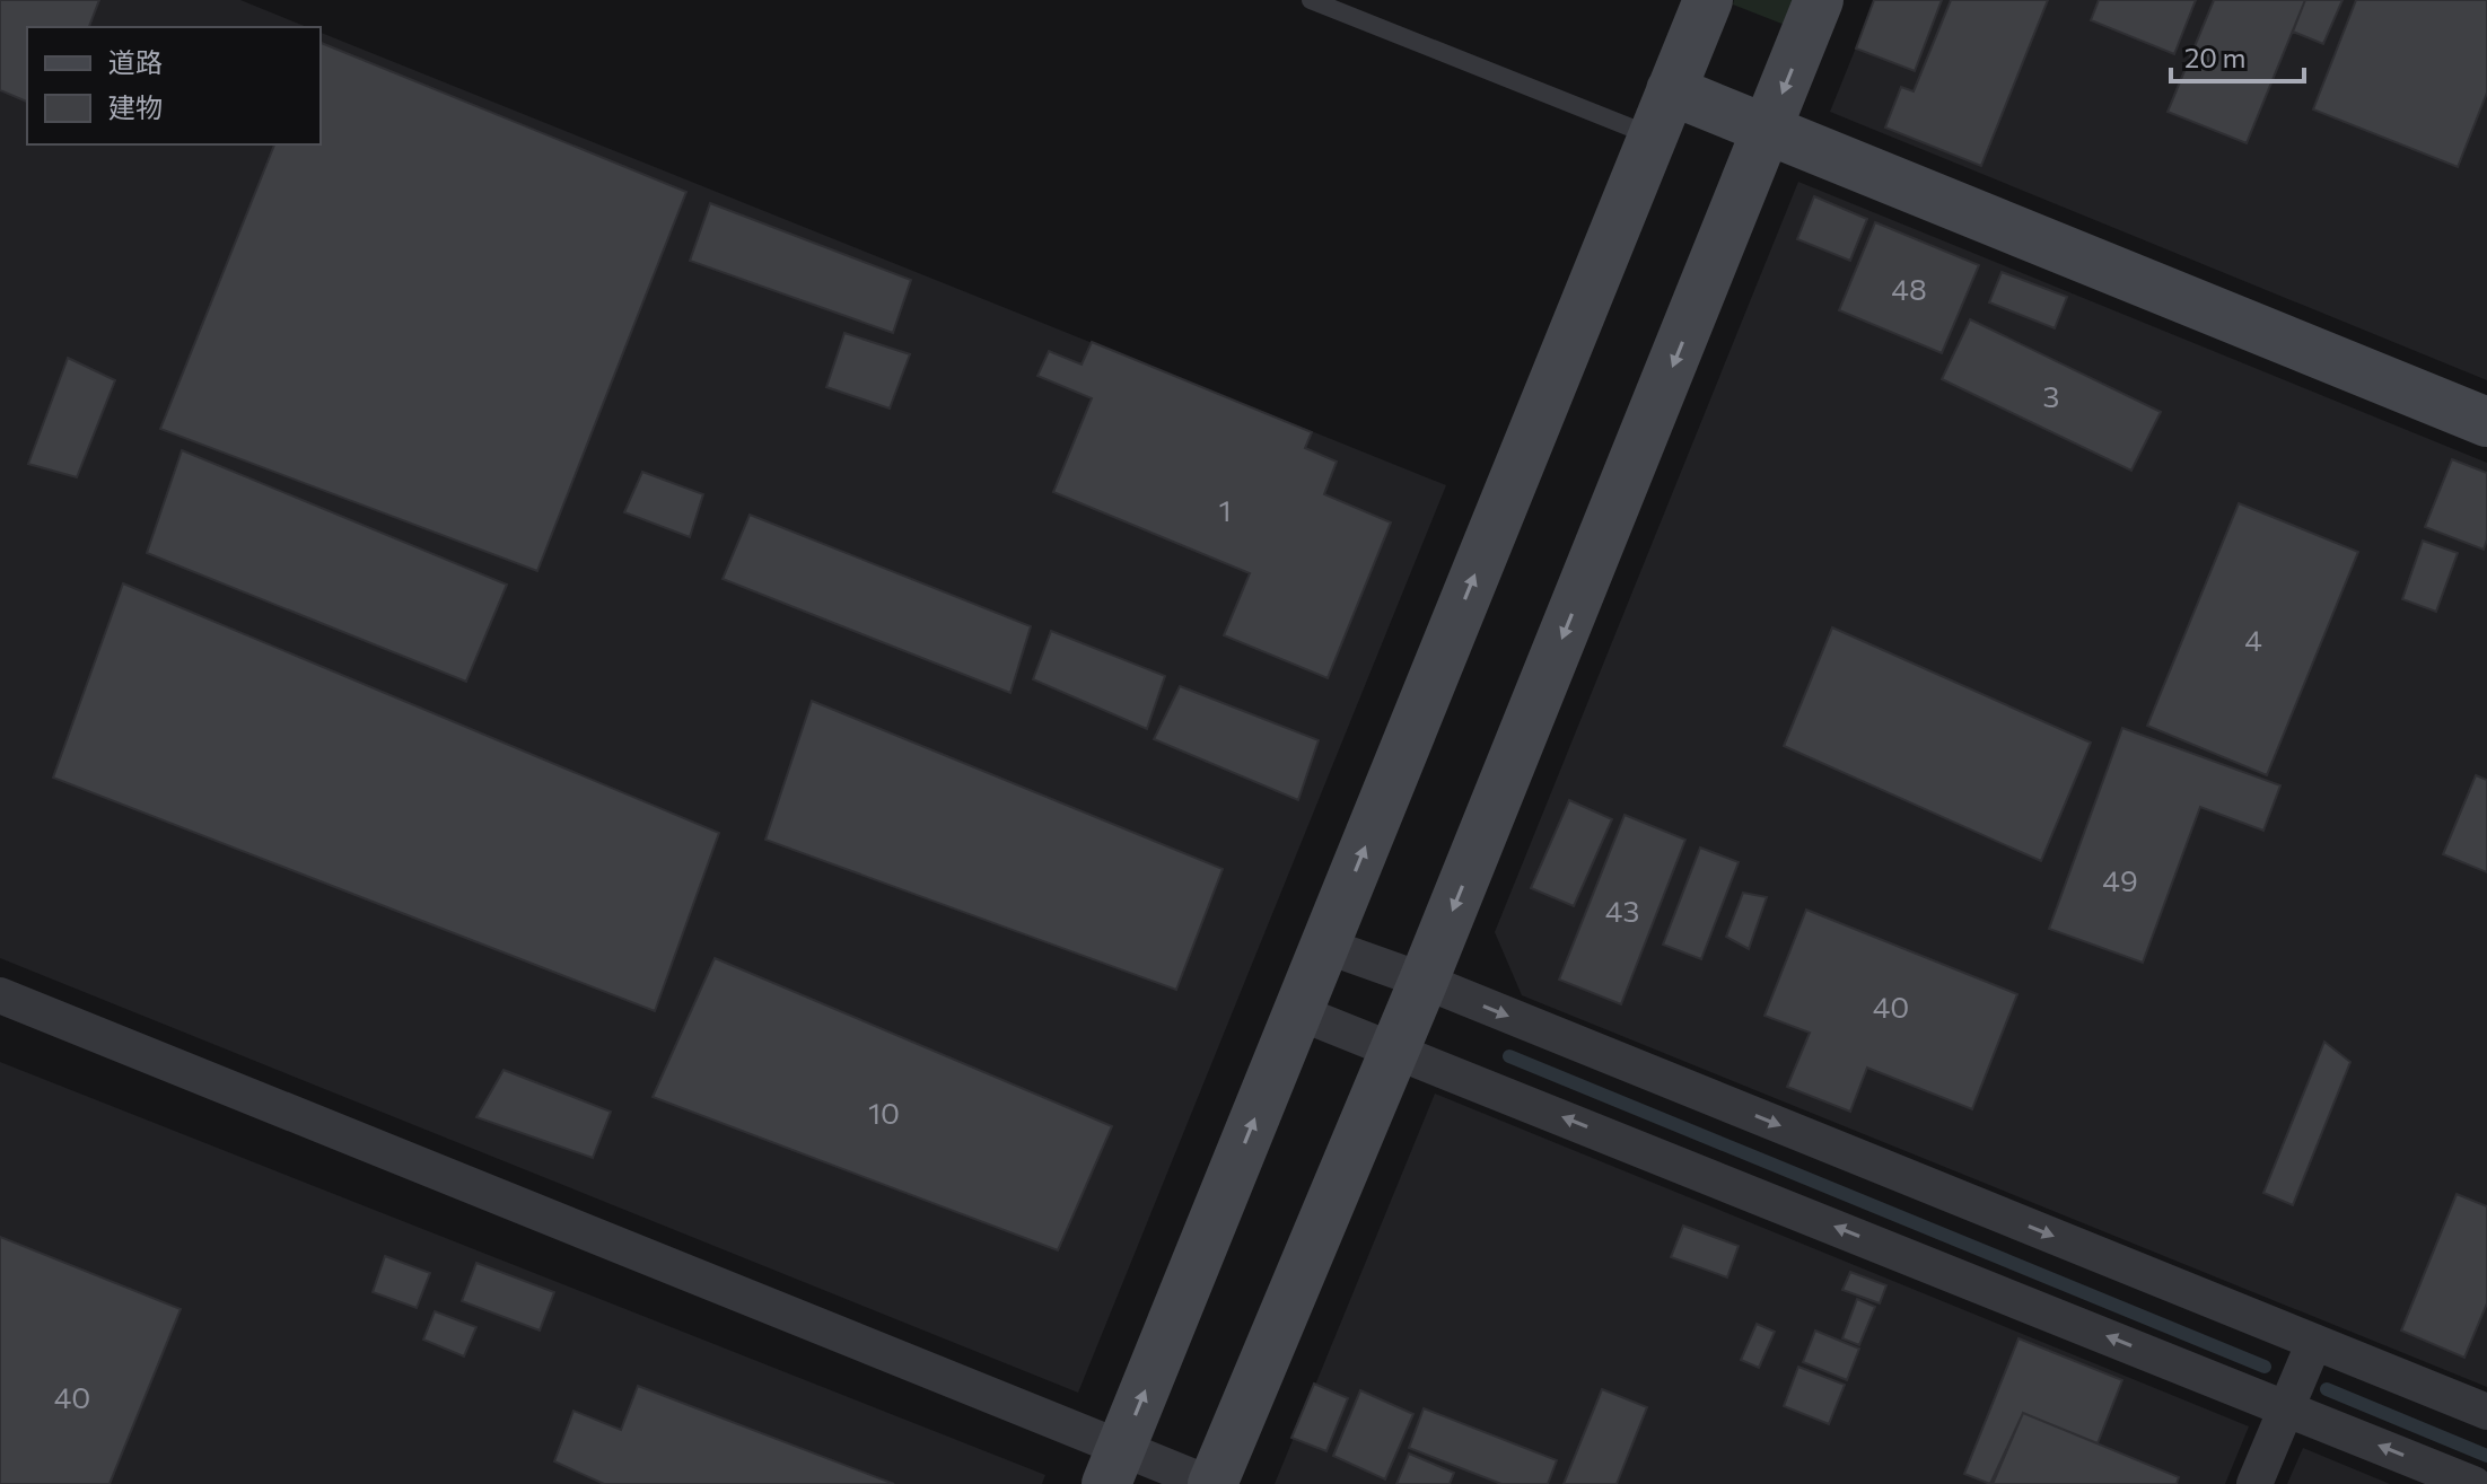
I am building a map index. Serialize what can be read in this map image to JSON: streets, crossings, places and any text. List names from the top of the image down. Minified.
{"house_numbers":["48","3","1","4","49","43","40","10","40"],"legend":["道路","建物"],"scale_bar":"20 m"}
